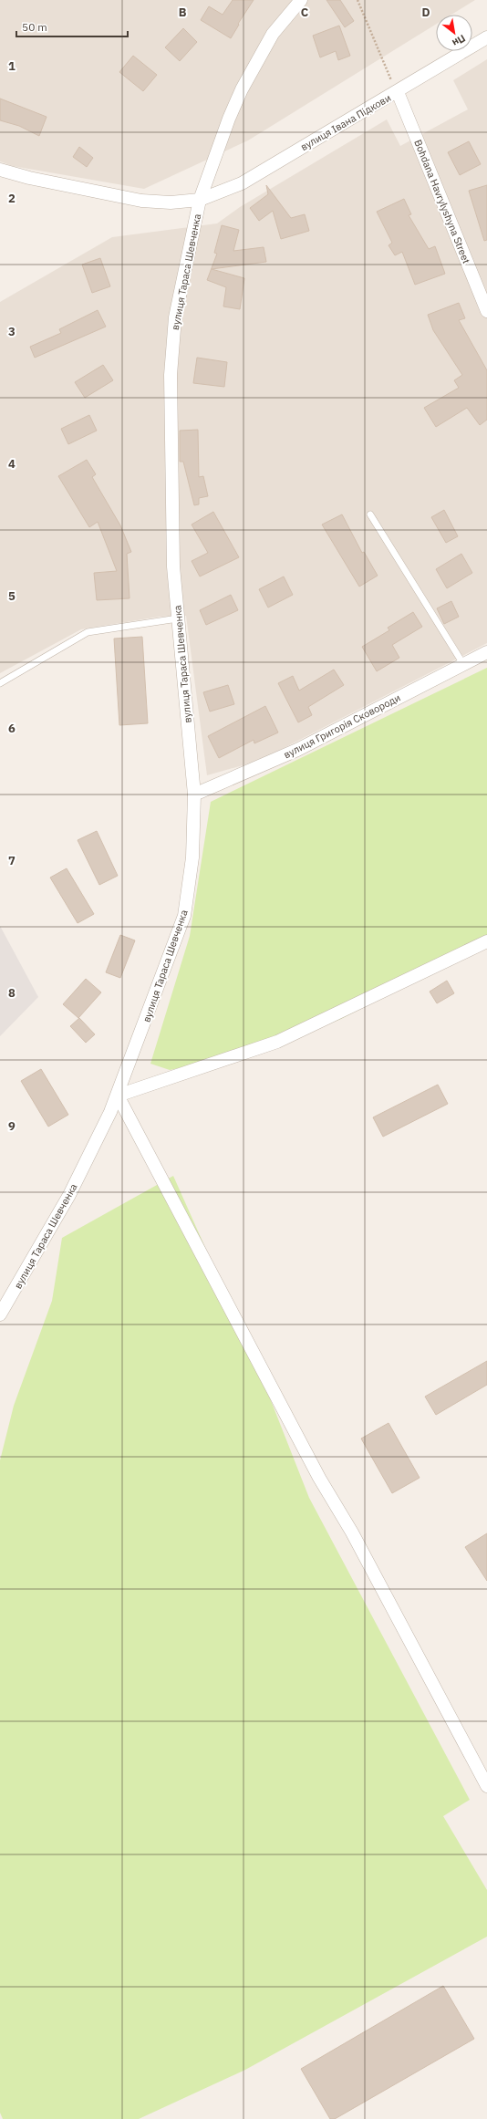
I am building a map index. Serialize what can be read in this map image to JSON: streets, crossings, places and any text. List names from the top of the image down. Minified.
{"streets":{"street":["вулиця Івана Підкови","Bohdana Havrylyshyna Street","вулиця Тараса Шевченка","вулиця Григорія Сковороди"]},"crossings":[["вулиця Івана Підкови","Bohdana Havrylyshyna Street"],["вулиця Івана Підкови","вулиця Тараса Шевченка"],["вулиця Тараса Шевченка","вулиця Григорія Сковороди"]],"scale_bar":"50 m","north":"bottom right","grid":{"columns":["B","C","D"],"rows":["1","2","3","4","5","6","7","8","9"]}}
